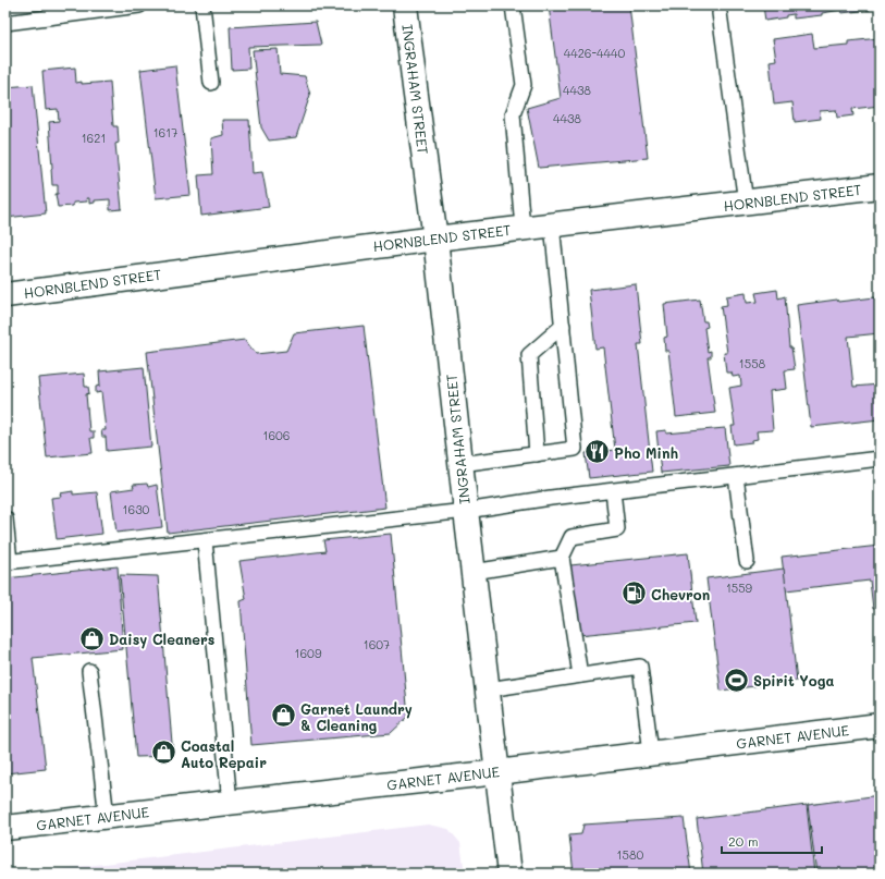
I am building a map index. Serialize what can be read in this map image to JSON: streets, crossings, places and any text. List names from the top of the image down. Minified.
{"streets":{"main road":["INGRAHAM STREET","HORNBLEND STREET","GARNET AVENUE"]},"crossings":[["INGRAHAM STREET","HORNBLEND STREET"],["INGRAHAM STREET","GARNET AVENUE"]],"places":{"restaurant":["Pho Minh"],"fuel station":["Chevron"],"shop":["Daisy Cleaners","Garnet Laundry & Cleaning","Coastal Auto Repair"],"sports":["Spirit Yoga"]},"house_numbers":["4426-4440","4438","4438","1617","1621","1558","1606","1630","1559","1607","1609","1580"],"scale_bar":"20 m"}
